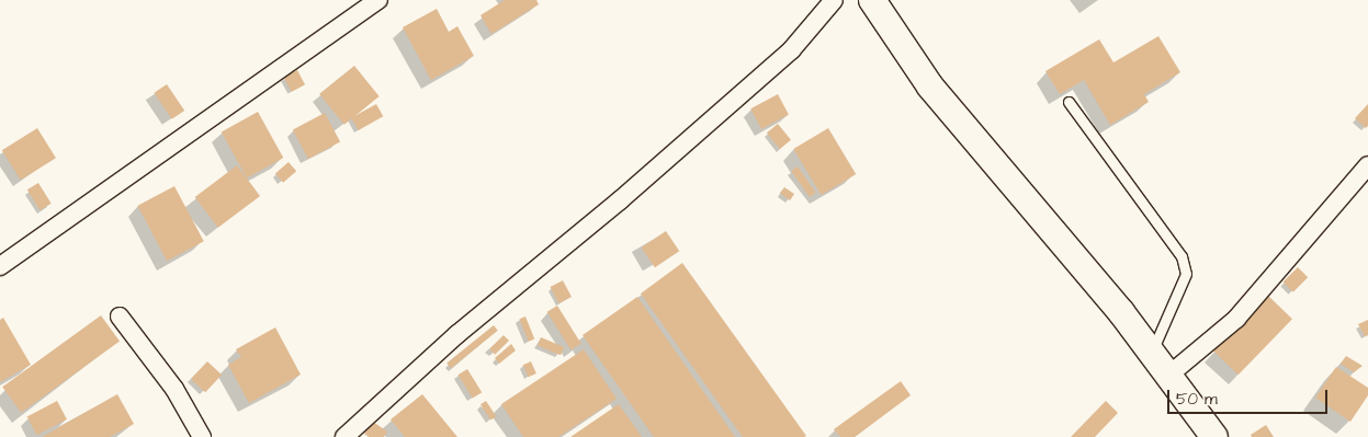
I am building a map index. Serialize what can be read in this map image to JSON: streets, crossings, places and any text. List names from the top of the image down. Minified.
{"scale_bar":"50 m"}
